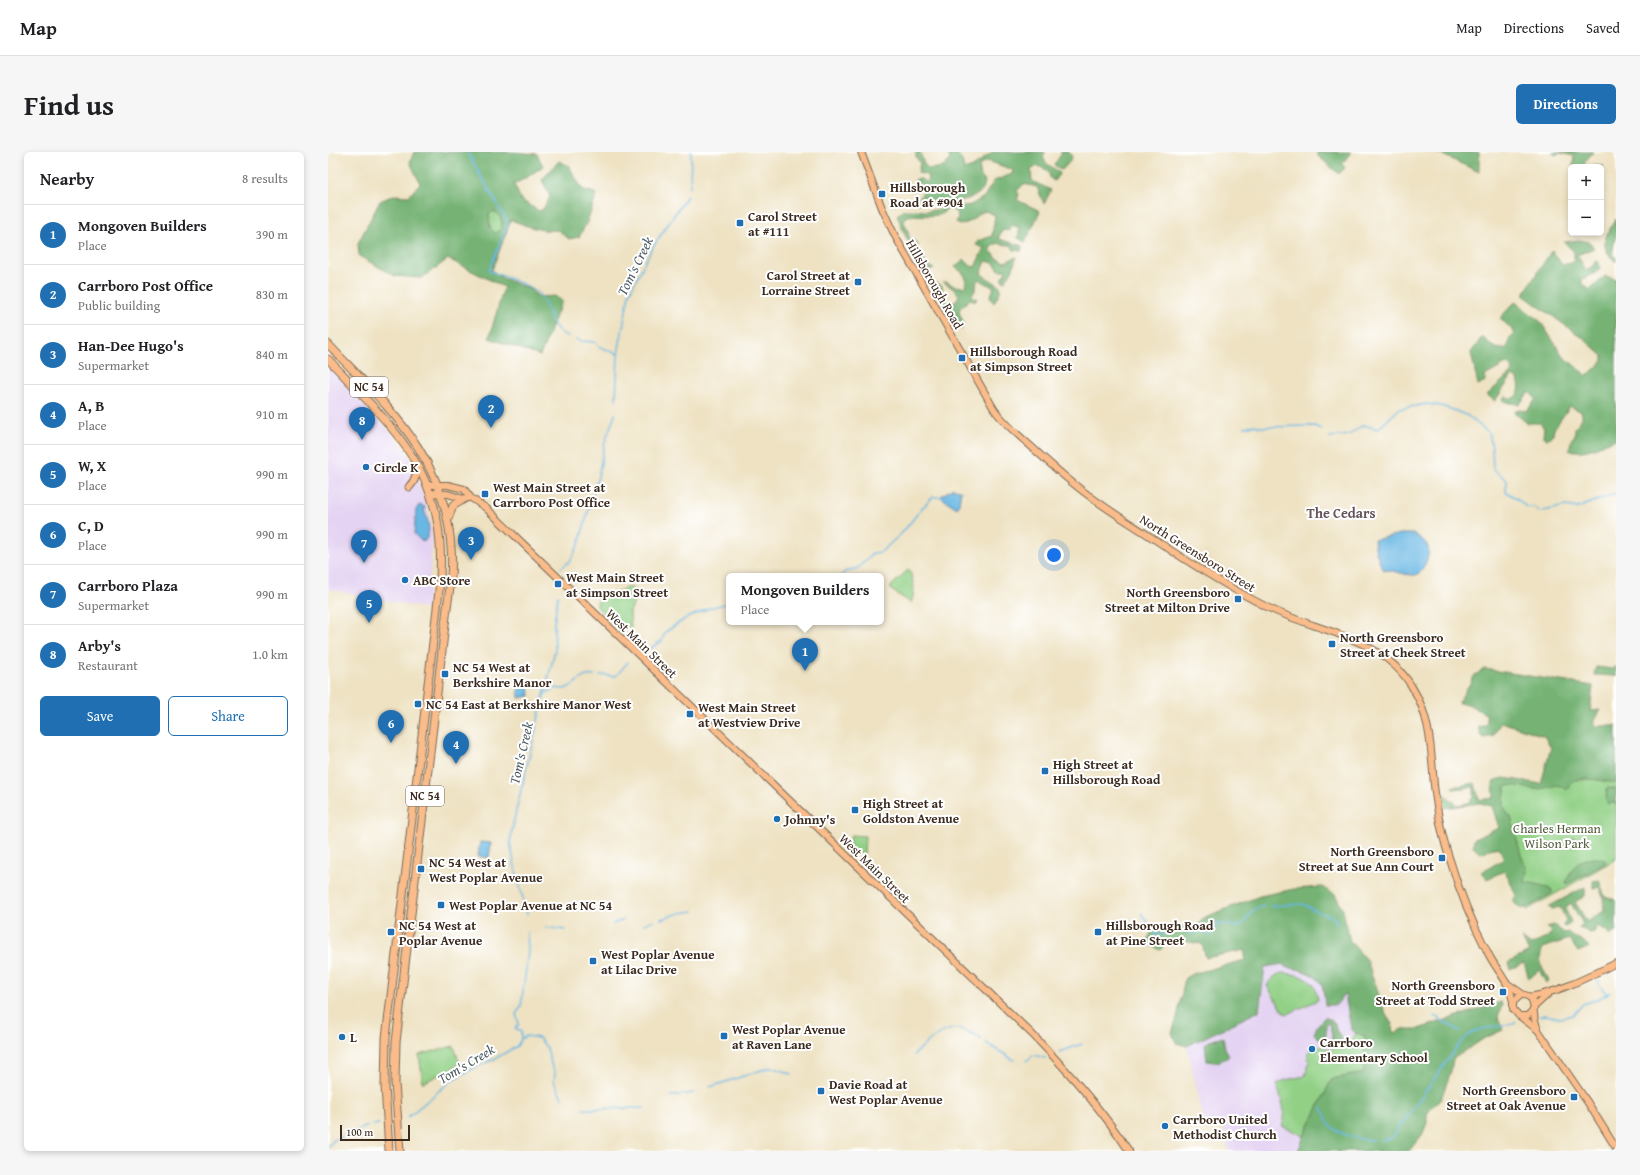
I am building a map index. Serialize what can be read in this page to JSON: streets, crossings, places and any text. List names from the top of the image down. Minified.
{"streets":{"highway":["NC 54"],"main road":["Hillsborough Road","North Greensboro Street","West Main Street"]},"crossings":[["Hillsborough Road","North Greensboro Street"],["NC 54","West Main Street"]],"districts":["The Cedars"],"water":["Tom's Creek"],"parks":["Charles Herman Wilson Park"],"places":{"transit":["Hillsborough Road at #904","Carol Street at #111","Carol Street at Lorraine Street","Hillsborough Road at Simpson Street","West Main Street at Carrboro Post Office","West Main Street at Simpson Street","North Greensboro Street at Milton Drive","North Greensboro Street at Cheek Street","NC 54 West at Berkshire Manor","NC 54 East at Berkshire Manor West","West Main Street at Westview Drive","High Street at Hillsborough Road","High Street at Goldston Avenue","North Greensboro Street at Sue Ann Court","NC 54 West at West Poplar Avenue","West Poplar Avenue at NC 54","NC 54 West at Poplar Avenue","Hillsborough Road at Pine Street","West Poplar Avenue at Lilac Drive","North Greensboro Street at Todd Street","West Poplar Avenue at Raven Lane","Davie Road at West Poplar Avenue","North Greensboro Street at Oak Avenue"],"other":["Circle K","ABC Store","Johnny's","L","Carrboro Elementary School","Carrboro United Methodist Church"]},"scale_bar":"100 m","page":{"header":"Map","nav":["Map","Directions","Saved"],"title":"Find us","buttons":["Directions",["Save","Share"]],"heading":["Nearby","8 results"],"map_buttons":["+","−"],"list":[{"mark":"1","name":"Mongoven Builders","note":"Place","value":"390 m"},{"mark":"2","name":"Carrboro Post Office","note":"Public building","value":"830 m"},{"mark":"3","name":"Han-Dee Hugo's","note":"Supermarket","value":"840 m"},{"mark":"4","name":"A, B","note":"Place","value":"910 m"},{"mark":"5","name":"W, X","note":"Place","value":"990 m"},{"mark":"6","name":"C, D","note":"Place","value":"990 m"},{"mark":"7","name":"Carrboro Plaza","note":"Supermarket","value":"990 m"},{"mark":"8","name":"Arby's","note":"Restaurant","value":"1.0 km"}],"pins":["2","8","3","7","5","1","6","4"],"popup":["Mongoven Builders","Place"],"scale":"100 m"}}
